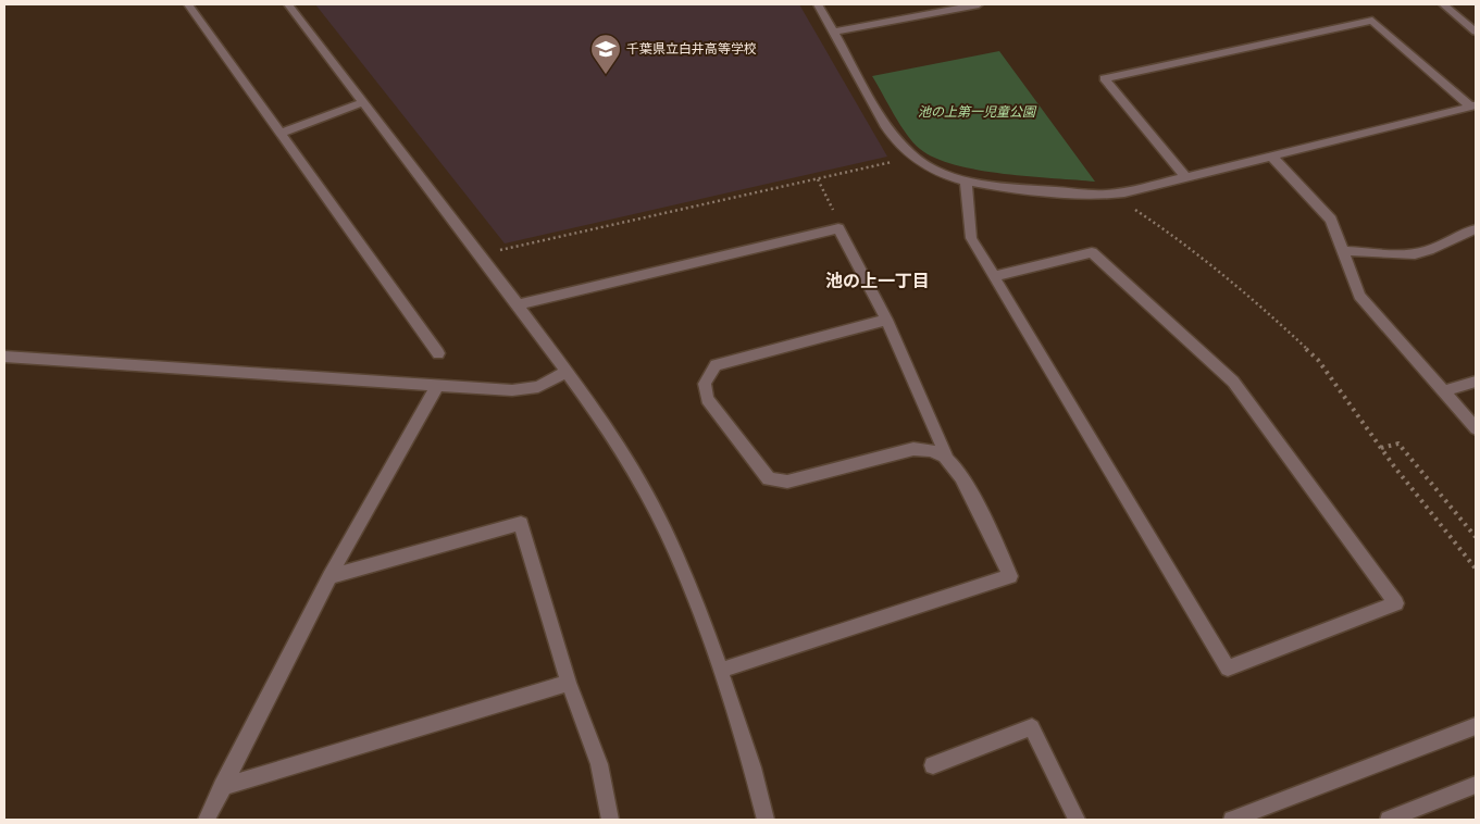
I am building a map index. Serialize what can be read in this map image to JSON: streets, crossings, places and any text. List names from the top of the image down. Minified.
{"districts":["池の上一丁目"],"parks":["池の上第一児童公園"],"places":{"school or university":["千葉県立白井高等学校"]}}
